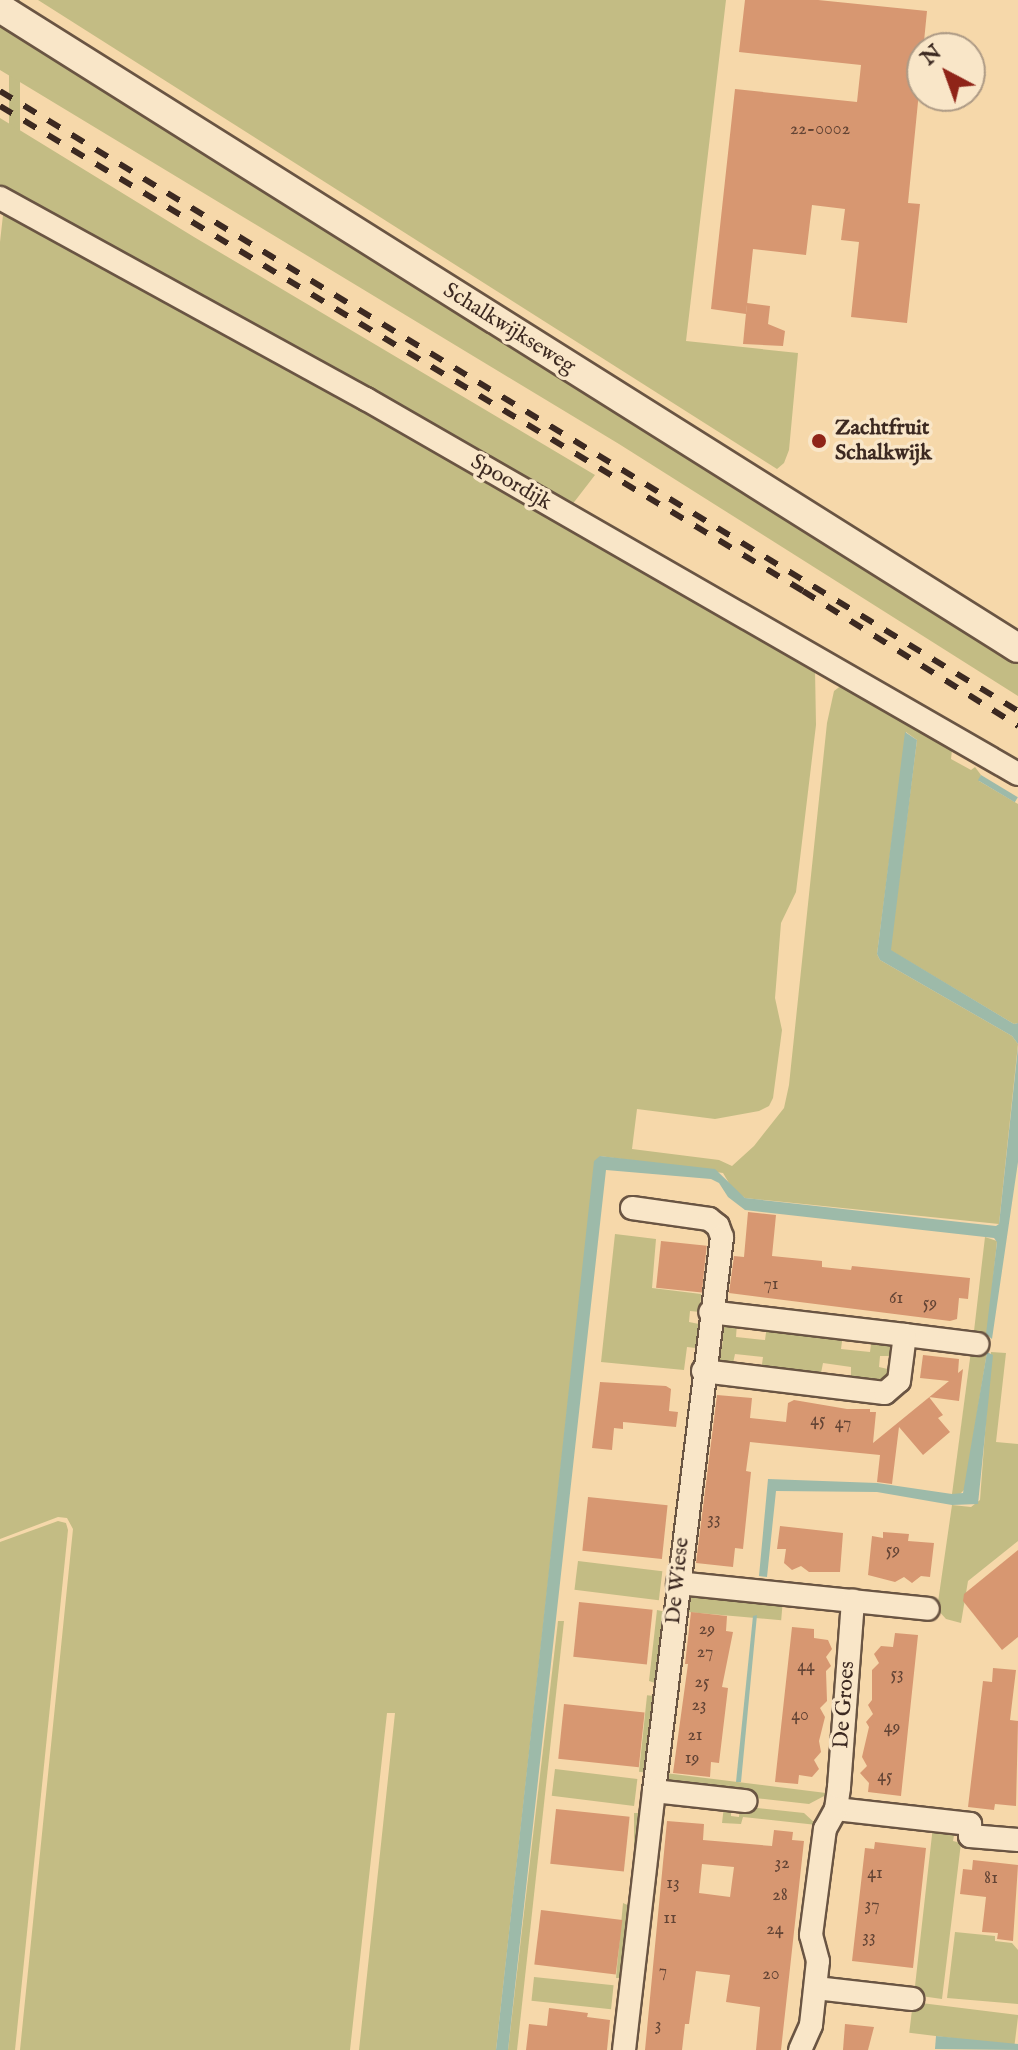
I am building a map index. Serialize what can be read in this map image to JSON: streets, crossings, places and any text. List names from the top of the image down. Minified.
{"streets":{"street":["Schalkwijkseweg","Spoordijk","De Wiese","De Groes"]},"places":["Zachtfruit Schalkwijk"],"house_numbers":["22-0002","71","61","59","45","47","33","59","29","27","44","53","25","23","40","49","21","19","45","32","41","81","13","28","37","11","24","33","7","20","3"],"north":"top left"}
